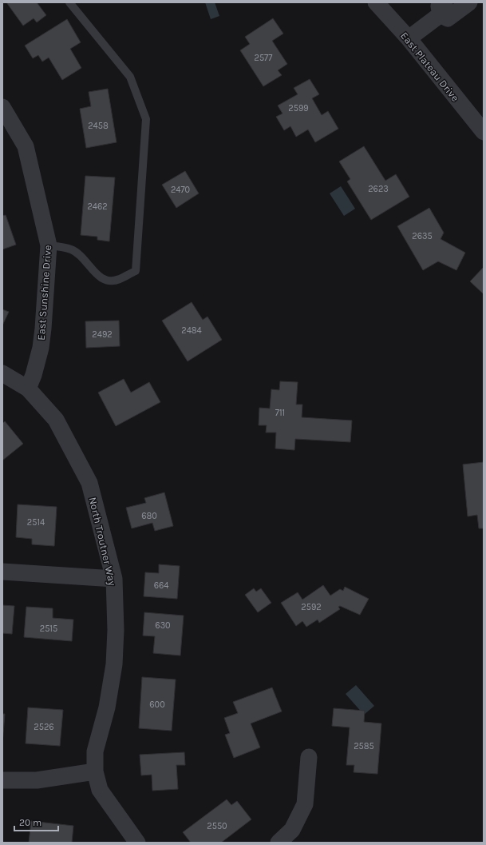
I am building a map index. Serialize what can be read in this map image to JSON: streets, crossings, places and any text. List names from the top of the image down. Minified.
{"streets":{"street":["East Plateau Drive","East Sunshine Drive","North Troutner Way"]},"crossings":[["East Sunshine Drive","North Troutner Way"]],"house_numbers":["2577","2599","2458","2623","2470","2462","2635","2484","2492","711","680","2514","664","2592","630","2515","600","2526","2585","2550"],"scale_bar":"20 m"}
